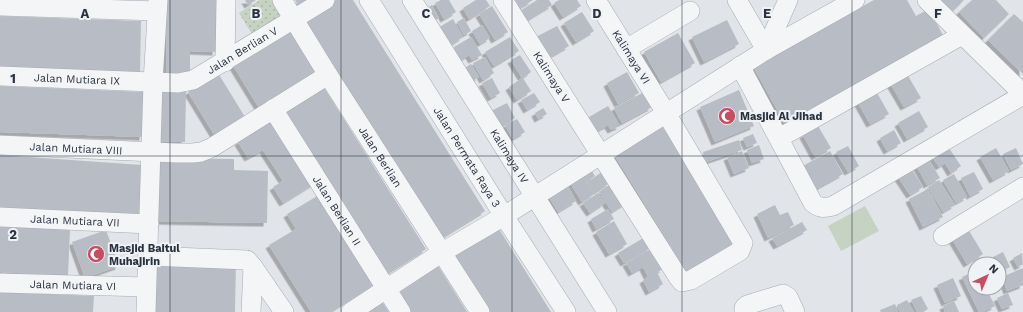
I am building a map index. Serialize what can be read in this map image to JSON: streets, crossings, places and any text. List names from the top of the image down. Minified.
{"streets":{"street":["Jalan Berlian V","Kalimaya VI","Kalimaya V","Jalan Mutiara IX","Jalan Mutiara VIII","Kalimaya IV","Jalan Berlian","Jalan Permata Raya 3","Jalan Berlian II","Jalan Mutiara VII","Jalan Mutiara VI"]},"crossings":[["Jalan Berlian V","Jalan Mutiara IX"],["Jalan Berlian V","Jalan Berlian"],["Kalimaya VI","Kalimaya V"],["Jalan Mutiara VIII","Jalan Berlian"],["Jalan Mutiara VIII","Jalan Berlian II"]],"places":{"mosque":["Masjid Al Jihad","Masjid Baitul Muhajirin"]},"north":"top right","grid":{"columns":["A","B","C","D","E","F"],"rows":["1","2"]}}
